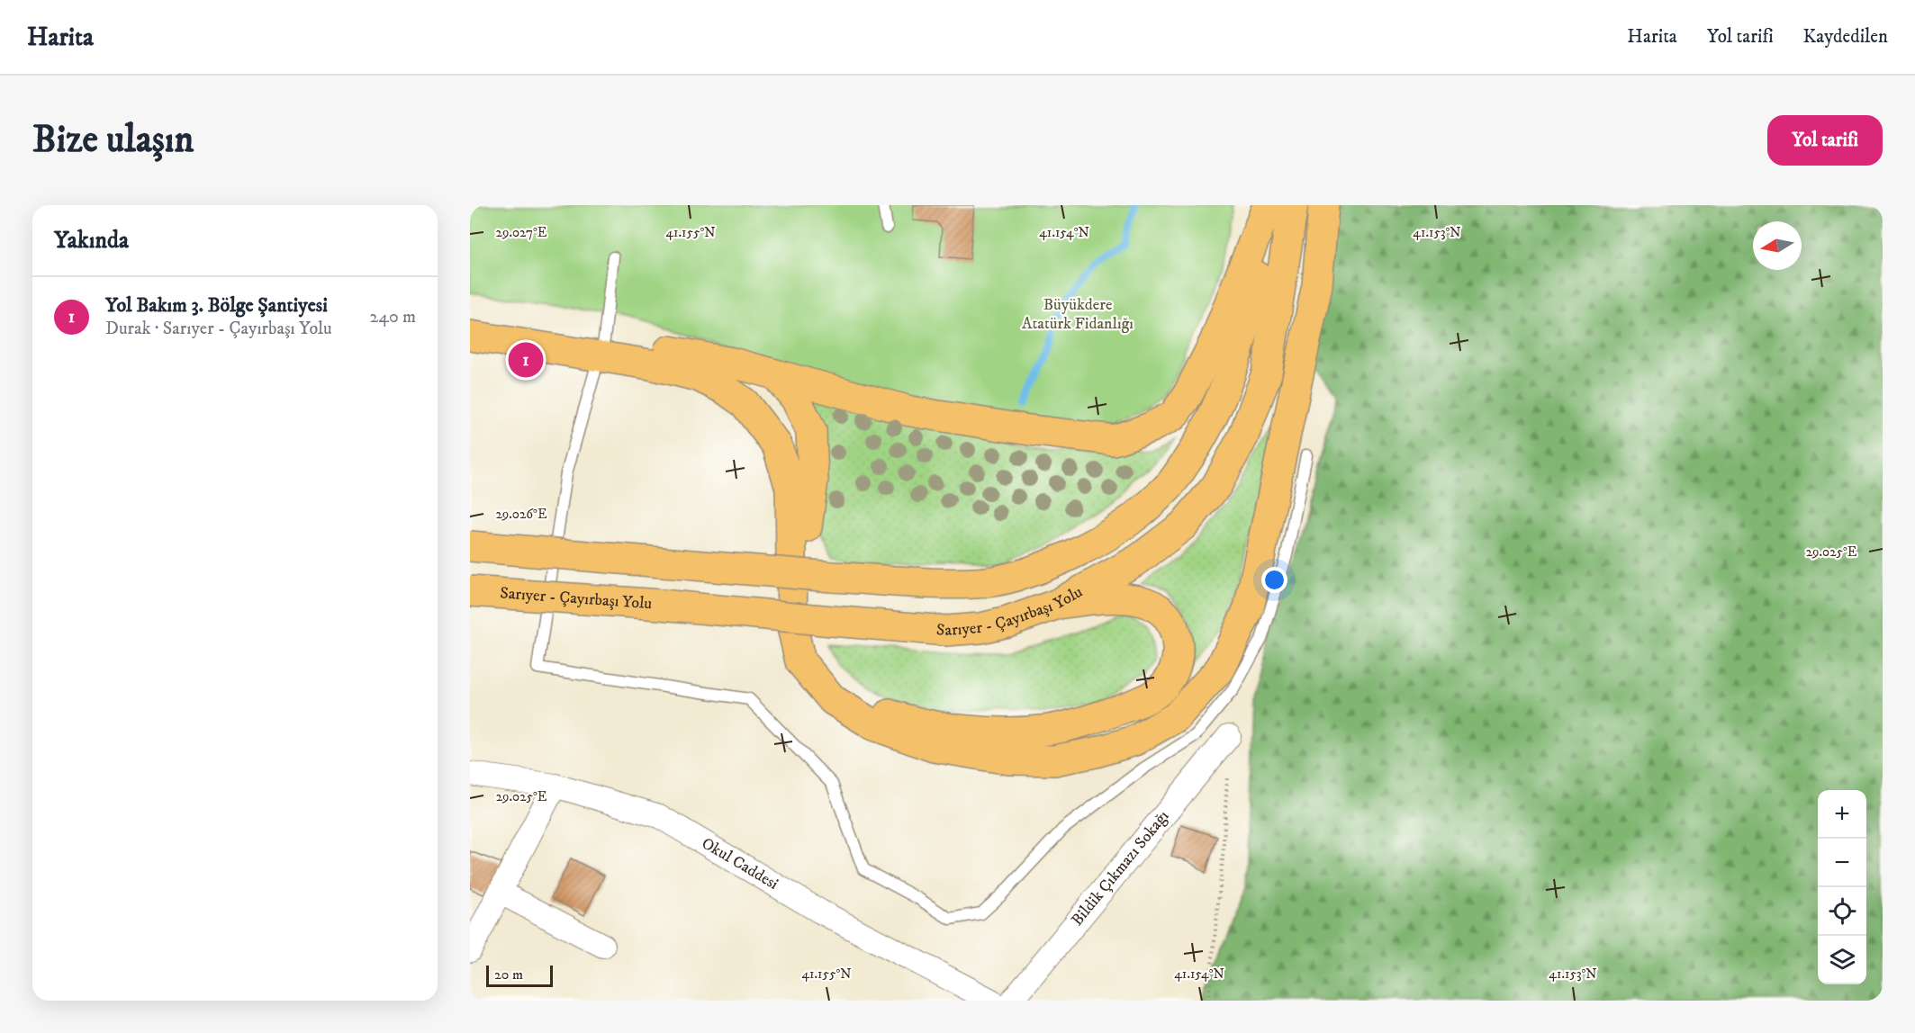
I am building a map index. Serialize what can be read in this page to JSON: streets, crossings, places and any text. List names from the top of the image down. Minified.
{"streets":{"main road":["Sarıyer - Çayırbaşı Yolu"],"street":["Okul Caddesi","Bildik Çıkmazı Sokağı"]},"parks":["Büyükdere Atatürk Fidanlığı"],"scale_bar":"20 m","north":"left","page":{"header":"Harita","nav":["Harita","Yol tarifi","Kaydedilen"],"buttons":"Yol tarifi","title":"Bize ulaşın","heading":"Yakında","list":[{"mark":"1","name":"Yol Bakım 3. Bölge Şantiyesi","note":"Durak · Sarıyer - Çayırbaşı Yolu","value":"240 m"}],"pins":"1","map_buttons":["+","−"],"scale":"20 m"},"coordinates":["41.155°N","41.154°N","41.153°N","29.027°E","29.026°E","29.025°E"]}
